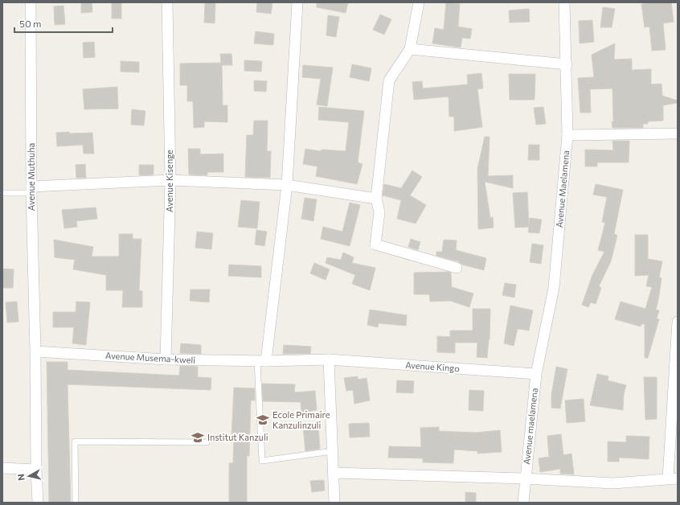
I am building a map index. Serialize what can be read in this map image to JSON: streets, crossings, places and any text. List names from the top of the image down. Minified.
{"streets":{"street":["Avenue Muthuha","Avenue Kisenge","Avenue Maelamena","Avenue Musema-kweli","Avenue Kingo","Avenue maelamena"]},"crossings":[["Avenue Muthuha","Avenue Musema-kweli"],["Avenue Kisenge","Avenue Musema-kweli"],["Avenue Maelamena","Avenue Kingo"],["Avenue Maelamena","Avenue maelamena"],["Avenue Musema-kweli","Avenue Kingo"],["Avenue Kingo","Avenue maelamena"]],"places":{"school or university":["Ecole Primaire Kanzulinzuli","Institut Kanzuli"]},"scale_bar":"50 m","north":"left"}
